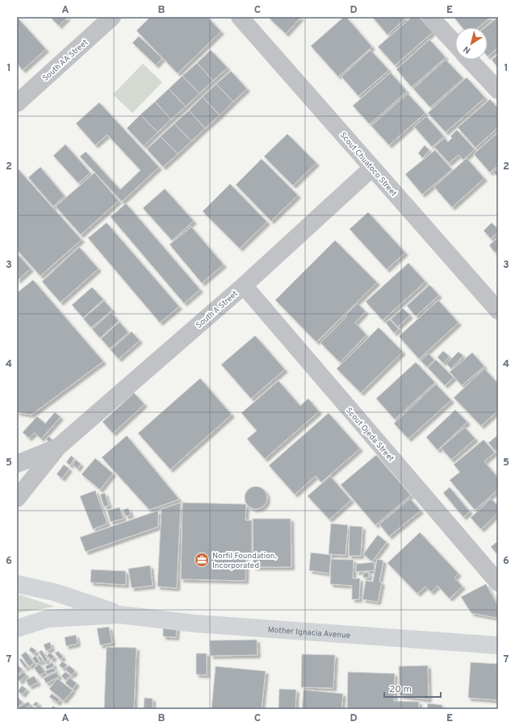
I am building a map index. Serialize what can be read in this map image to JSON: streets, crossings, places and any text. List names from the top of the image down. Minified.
{"streets":{"main road":["Mother Ignacia Avenue"],"street":["South AA Street","Scout Chuatoco Street","South A Street","Scout Ojeda Street"]},"crossings":[["Scout Chuatoco Street","South A Street"],["South A Street","Scout Ojeda Street"]],"places":{"office":["Norfil Foundation, Incorporated"]},"scale_bar":"20 m","north":"bottom left","grid":{"columns":["A","B","C","D","E"],"rows":["1","2","3","4","5","6","7"]}}
